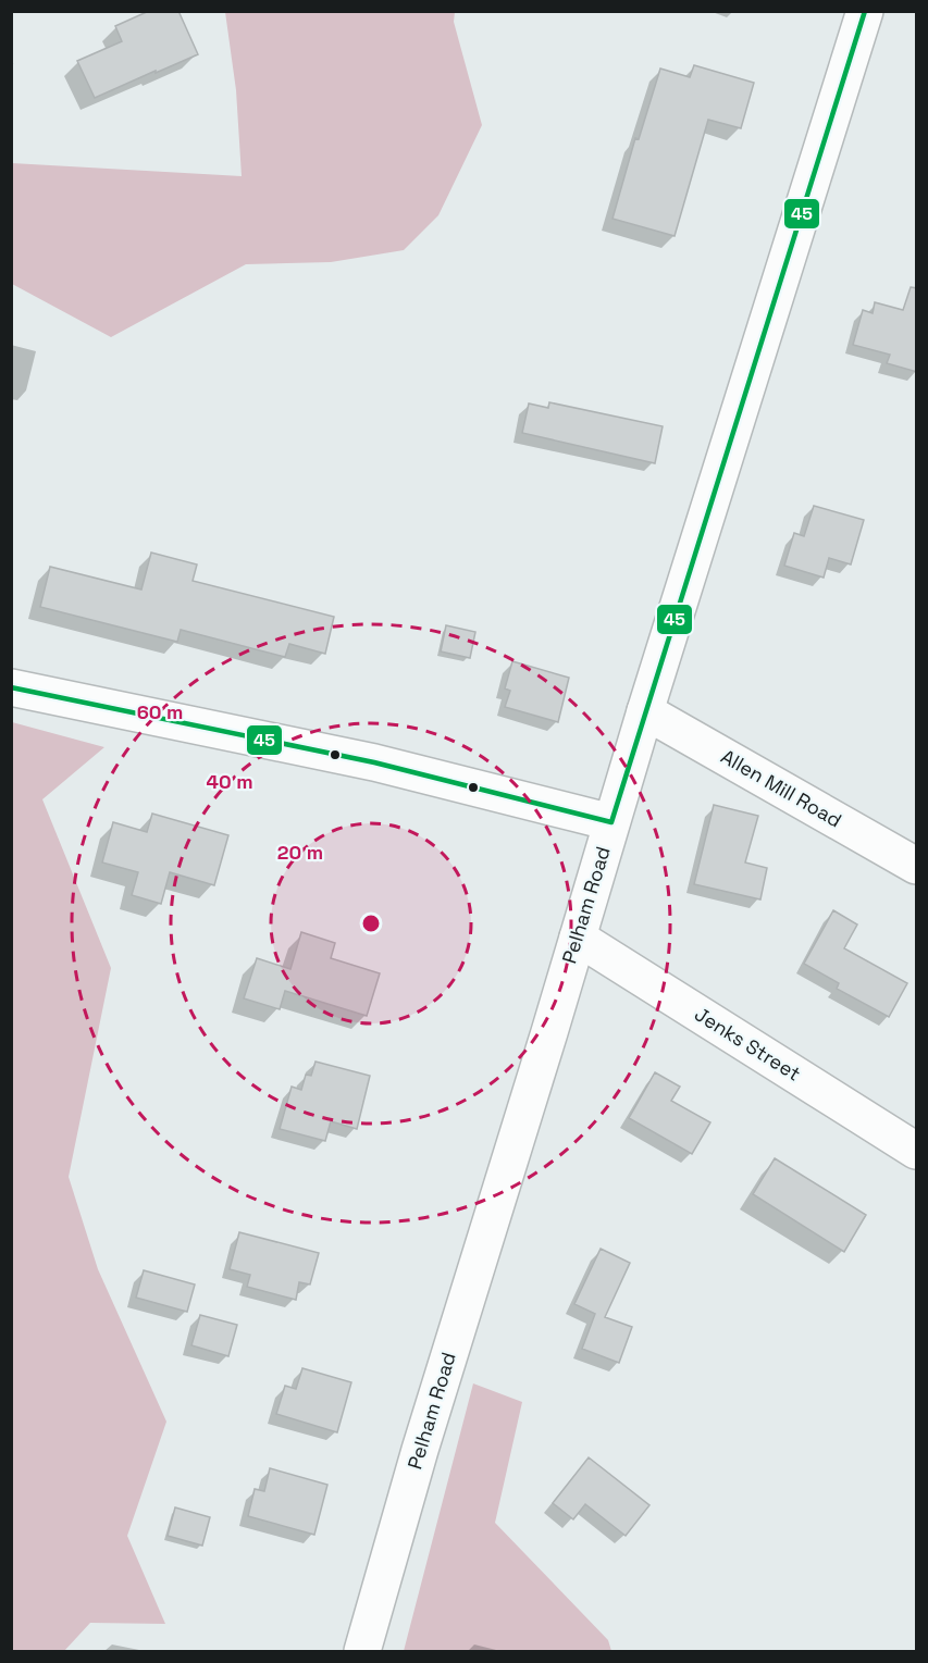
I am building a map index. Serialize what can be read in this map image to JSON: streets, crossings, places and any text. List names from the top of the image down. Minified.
{"streets":{"main road":["Allen Mill Road","Pelham Road","Jenks Street"]},"crossings":[["Allen Mill Road","Pelham Road"],["Pelham Road","Jenks Street"]],"lines":["transit line 45"],"rings":["60 m","40 m","20 m"]}
